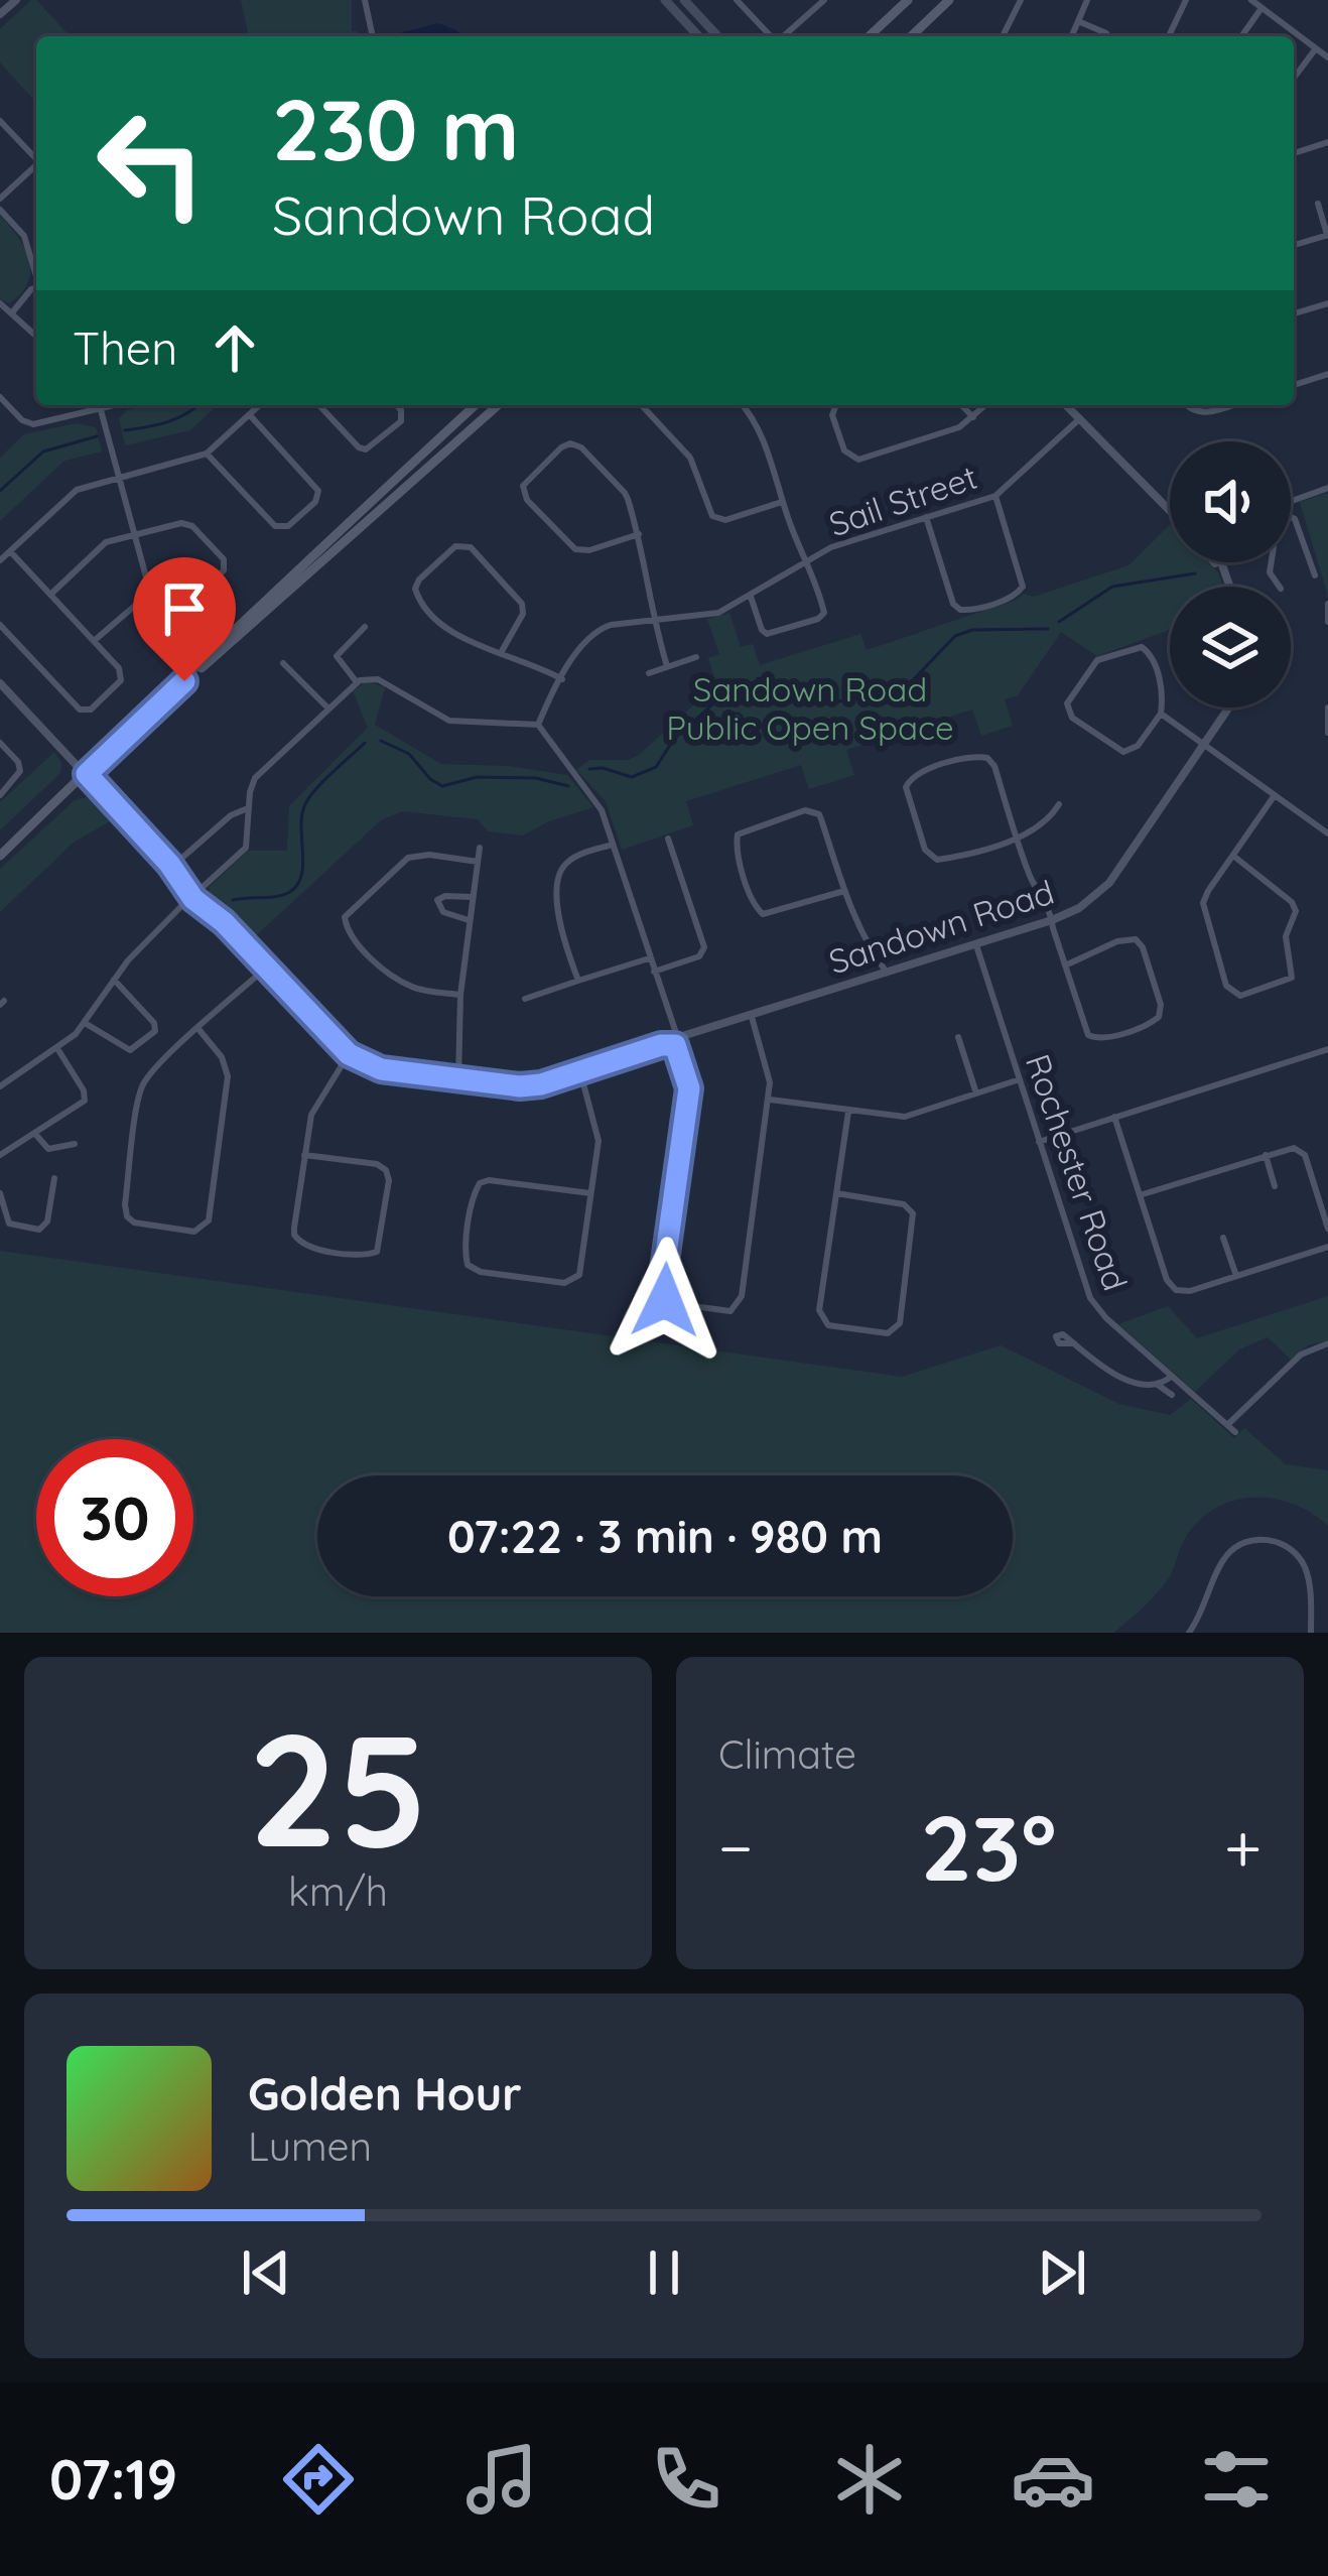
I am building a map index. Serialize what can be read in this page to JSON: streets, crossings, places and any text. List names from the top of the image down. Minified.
{"streets":{"street":["Sail Street","Sandown Road","Rochester Road"]},"crossings":[["Sandown Road","Rochester Road"]],"parks":["Sandown Road Public Open Space"],"page":{"turn":["230 m","Sandown Road"],"then":"Then","limit":"30","trip":"07:22 · 3 min · 980 m","tile":[["25","km/h"],"Climate"],"heat":["−","23°","+"],"song":["Golden Hour","Lumen"],"tabs":"07:19"}}
